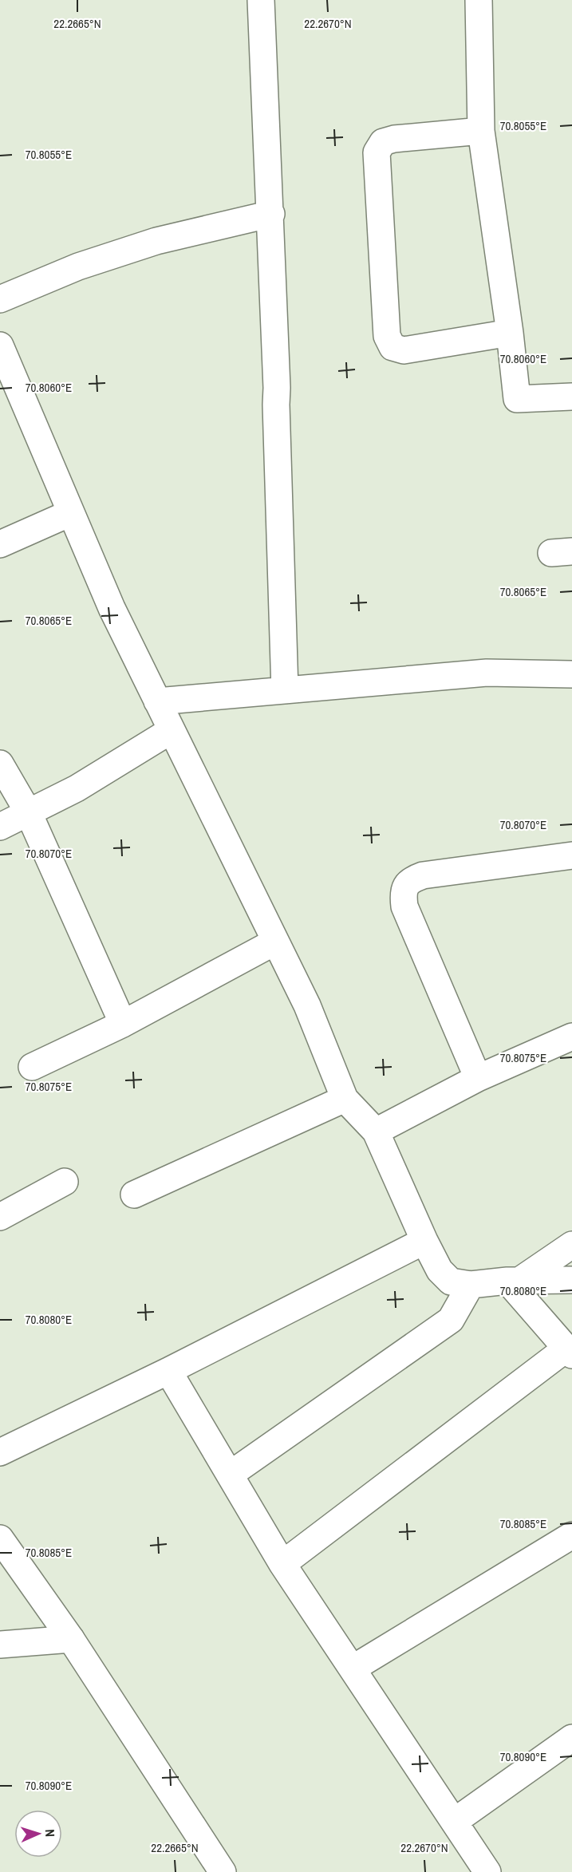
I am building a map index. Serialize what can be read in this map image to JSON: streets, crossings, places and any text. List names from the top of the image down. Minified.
{"north":"right","coordinates":["22.2665°N","22.2670°N","70.8055°E","70.8060°E","70.8065°E","70.8070°E","70.8075°E","70.8080°E","70.8085°E","70.8090°E"]}
